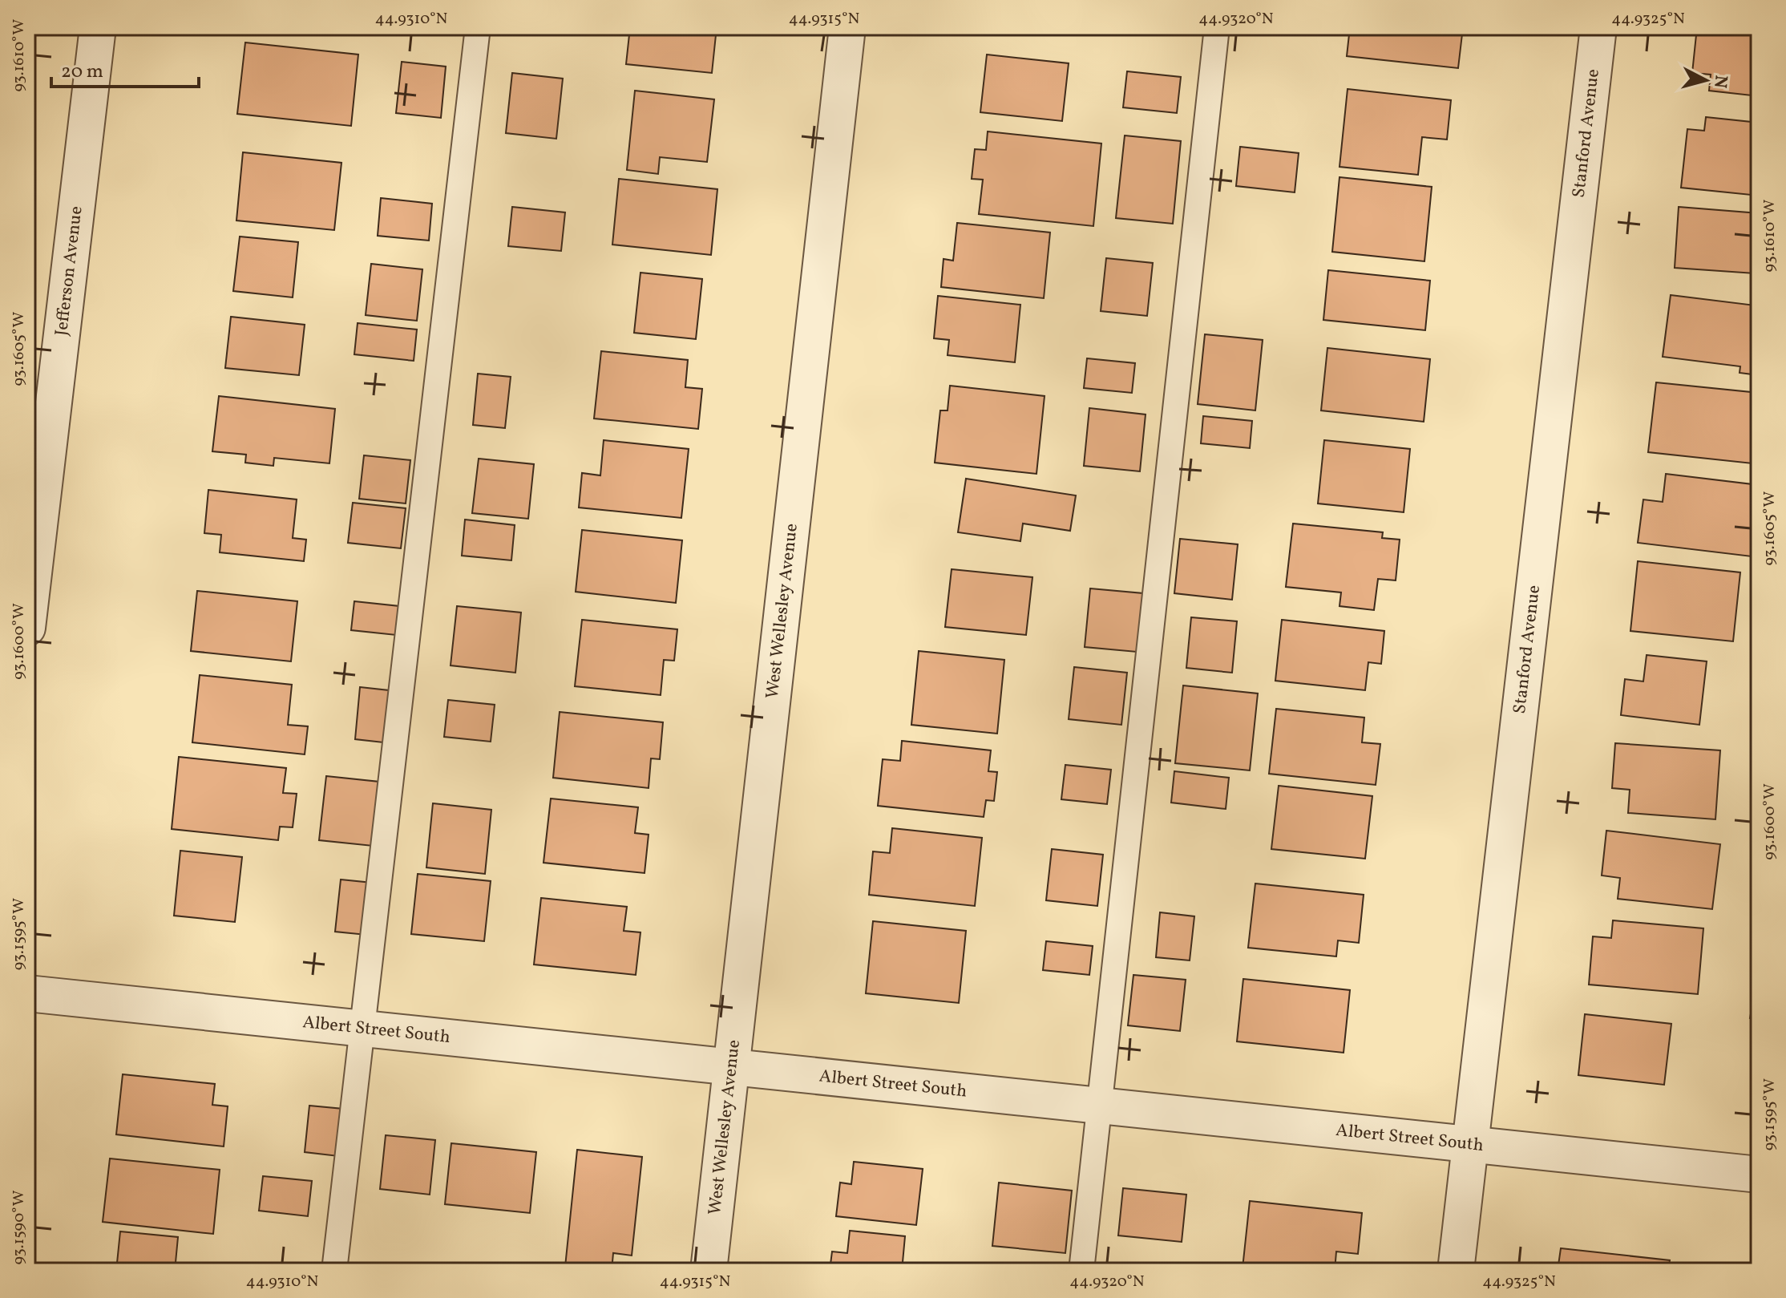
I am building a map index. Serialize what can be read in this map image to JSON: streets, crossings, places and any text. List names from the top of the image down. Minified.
{"streets":{"street":["Stanford Avenue","Jefferson Avenue","West Wellesley Avenue","Albert Street South"]},"crossings":[["Stanford Avenue","Albert Street South"],["West Wellesley Avenue","Albert Street South"]],"scale_bar":"20 m","north":"right","coordinates":["44.9310°N","44.9315°N","44.9320°N","44.9325°N","93.1610°W","93.1605°W","93.1600°W","93.1595°W","93.1590°W"]}
